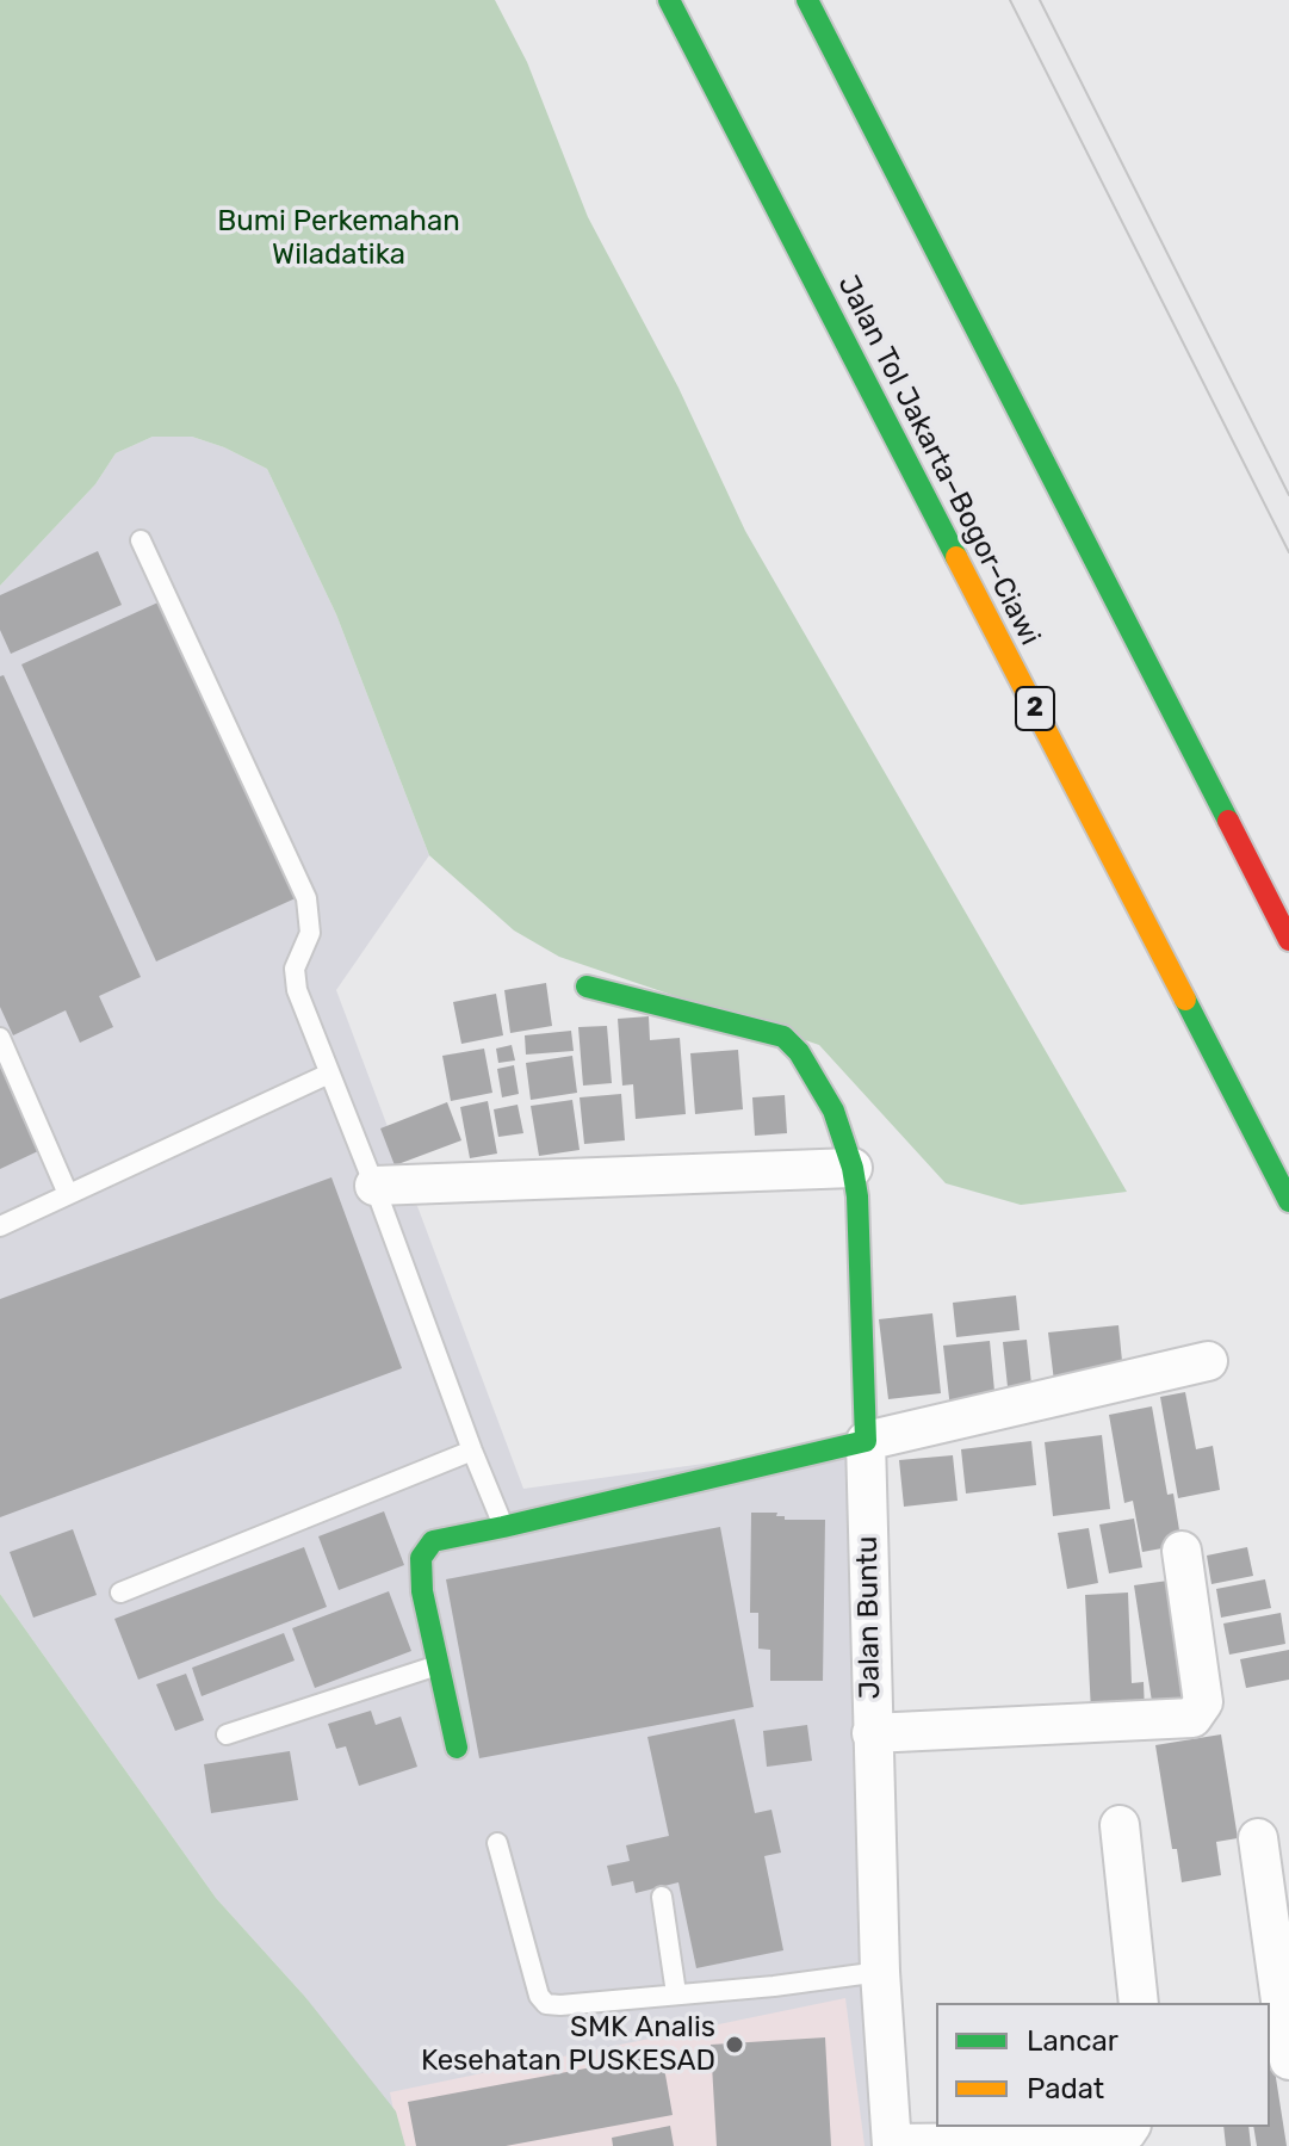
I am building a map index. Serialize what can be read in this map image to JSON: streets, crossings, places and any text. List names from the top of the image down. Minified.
{"streets":{"main road":["Jalan Tol Jakarta–Bogor–Ciawi","2"],"street":["Jalan Buntu"]},"parks":["Bumi Perkemahan Wiladatika"],"places":["SMK Analis Kesehatan PUSKESAD"],"legend":["Lancar","Padat"]}
